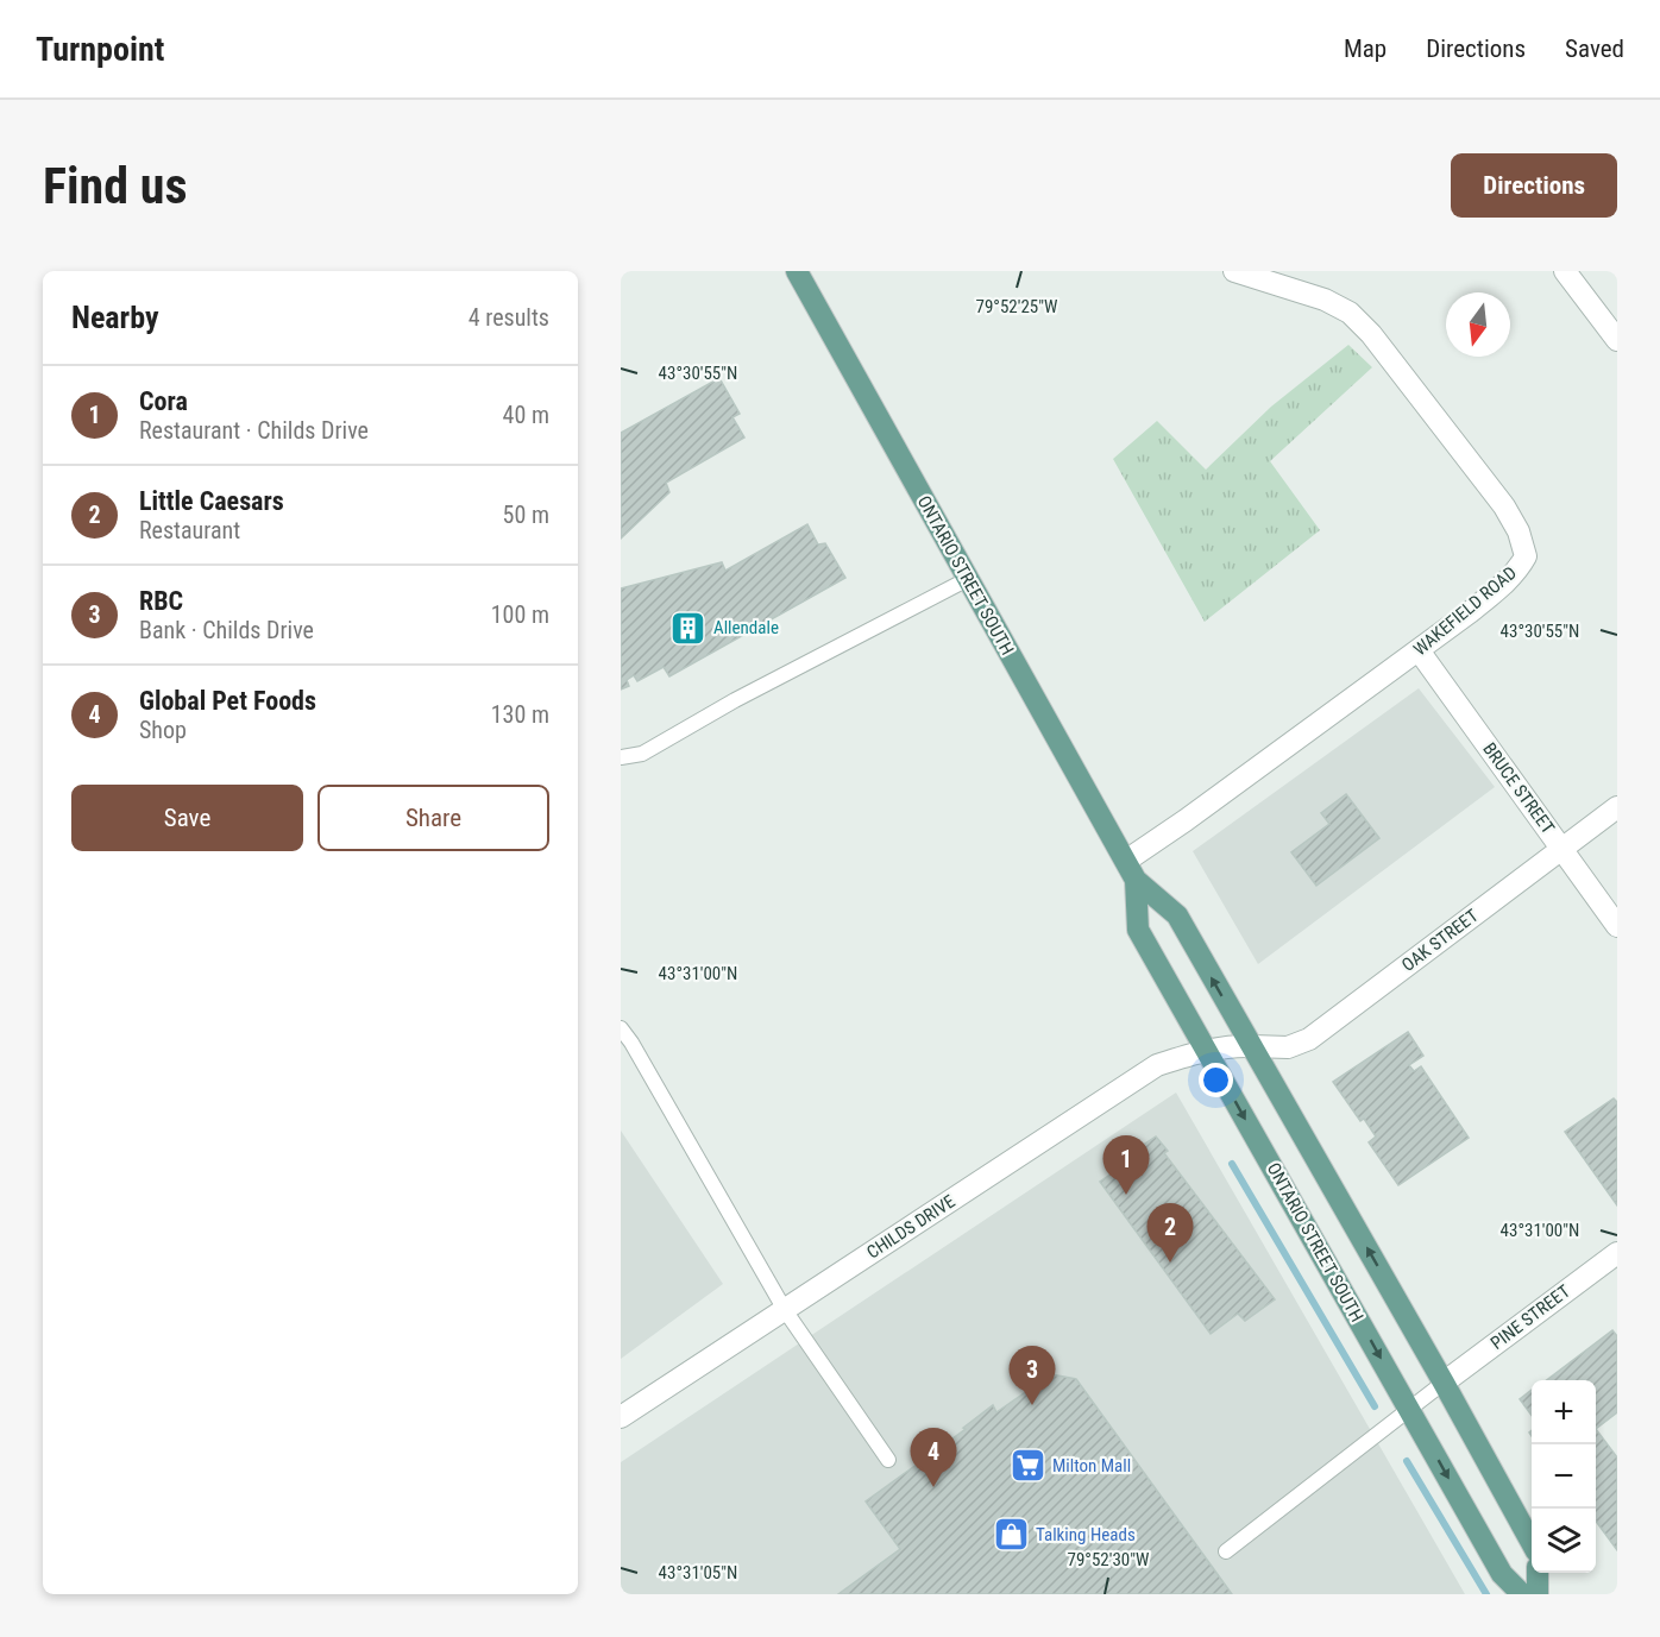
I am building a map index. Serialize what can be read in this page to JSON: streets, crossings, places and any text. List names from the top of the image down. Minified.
{"streets":{"main road":["ONTARIO STREET SOUTH"],"street":["WAKEFIELD ROAD","BRUCE STREET","OAK STREET","CHILDS DRIVE","PINE STREET"]},"crossings":[["ONTARIO STREET SOUTH","WAKEFIELD ROAD"],["ONTARIO STREET SOUTH","OAK STREET"],["ONTARIO STREET SOUTH","CHILDS DRIVE"],["ONTARIO STREET SOUTH","PINE STREET"],["WAKEFIELD ROAD","BRUCE STREET"],["BRUCE STREET","OAK STREET"],["OAK STREET","CHILDS DRIVE"]],"places":{"building":["Allendale"],"supermarket":["Milton Mall"],"shop":["Talking Heads"]},"north":"bottom","page":{"header":"Turnpoint","nav":["Map","Directions","Saved"],"buttons":["Directions",["Save","Share"]],"title":"Find us","heading":["Nearby","4 results"],"list":[{"mark":"1","name":"Cora","note":"Restaurant · Childs Drive","value":"40 m"},{"mark":"2","name":"Little Caesars","note":"Restaurant","value":"50 m"},{"mark":"3","name":"RBC","note":"Bank · Childs Drive","value":"100 m"},{"mark":"4","name":"Global Pet Foods","note":"Shop","value":"130 m"}],"pins":["1","2","3","4"],"map_buttons":["+","−"]},"coordinates":["79°52'25\"W","43°30'55\"N","43°31'00\"N","79°52'30\"W","43°31'05\"N"]}
